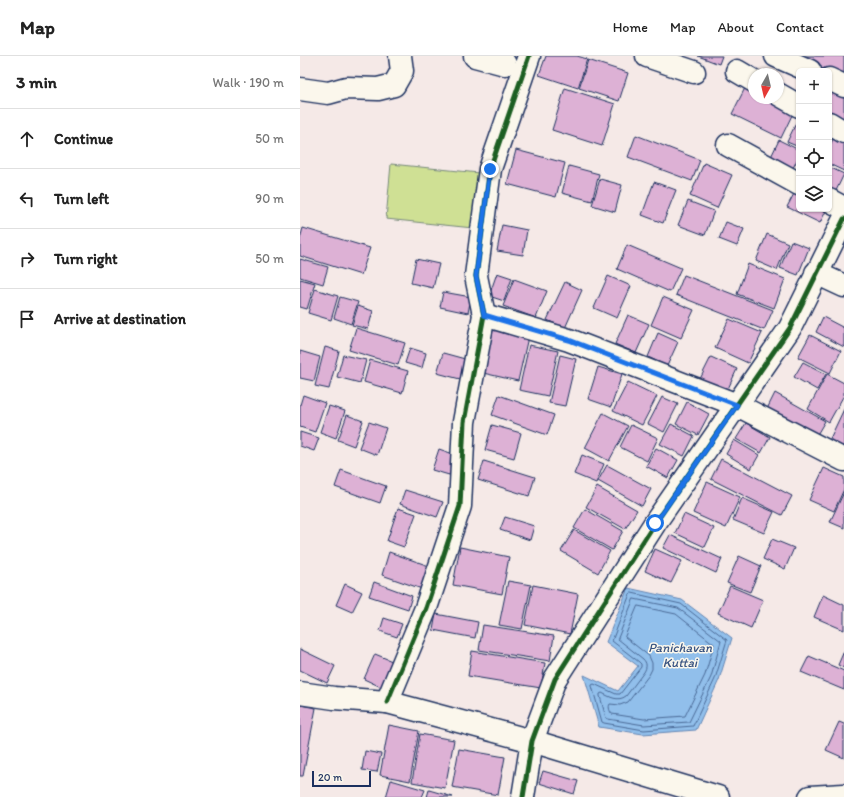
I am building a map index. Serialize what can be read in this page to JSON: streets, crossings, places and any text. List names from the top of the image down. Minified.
{"water":["Panichavan Kuttai"],"scale_bar":"20 m","north":"bottom","page":{"header":"Map","nav":["Home","Map","About","Contact"],"heading":["3 min","Walk · 190 m"],"map_buttons":["+","−"],"list":[["Continue","50 m"],["Turn left","90 m"],["Turn right","50 m"],"Arrive at destination"],"scale":"20 m"}}
